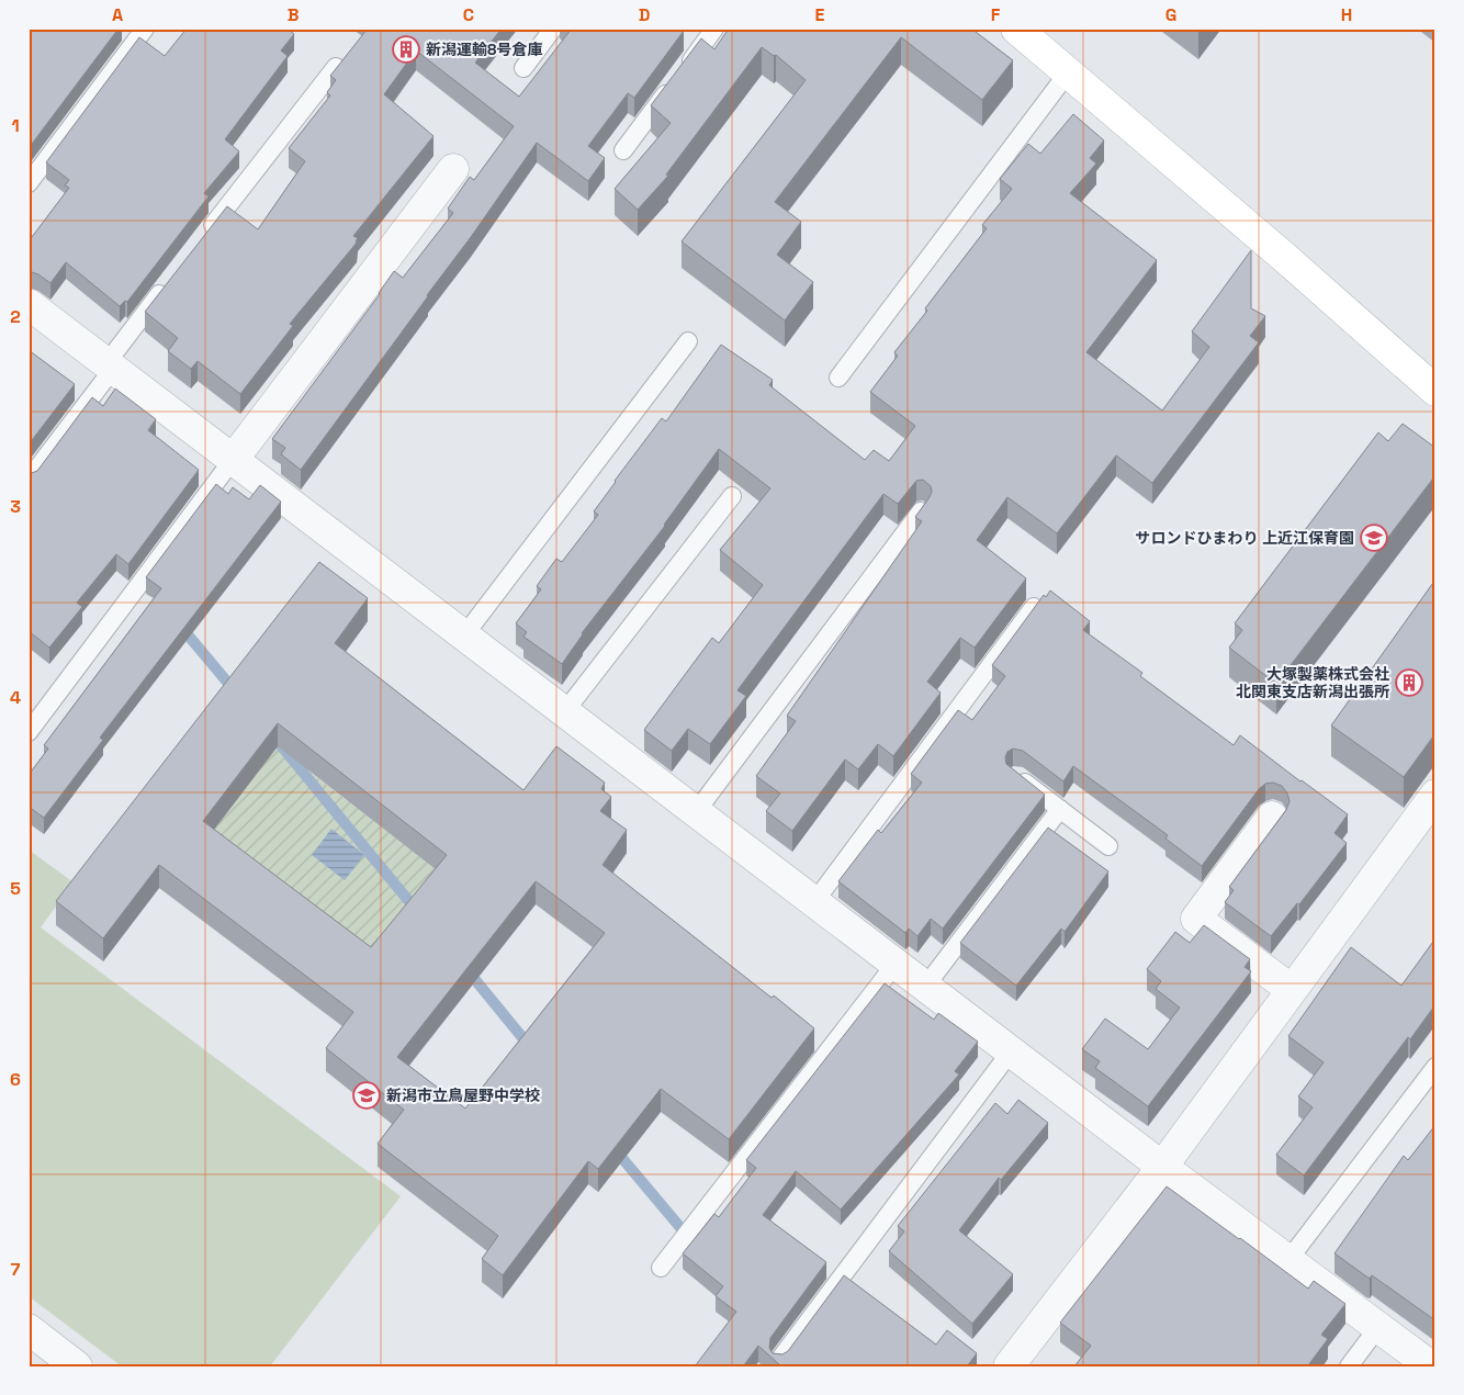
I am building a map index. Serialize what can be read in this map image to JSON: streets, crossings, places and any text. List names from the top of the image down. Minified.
{"places":{"building":["新潟運輸8号倉庫","大塚製薬株式会社 北関東支店新潟出張所"],"school or university":["サロンドひまわり 上近江保育園","新潟市立鳥屋野中学校"]},"grid":{"columns":["A","B","C","D","E","F","G","H"],"rows":["1","2","3","4","5","6","7"]}}
